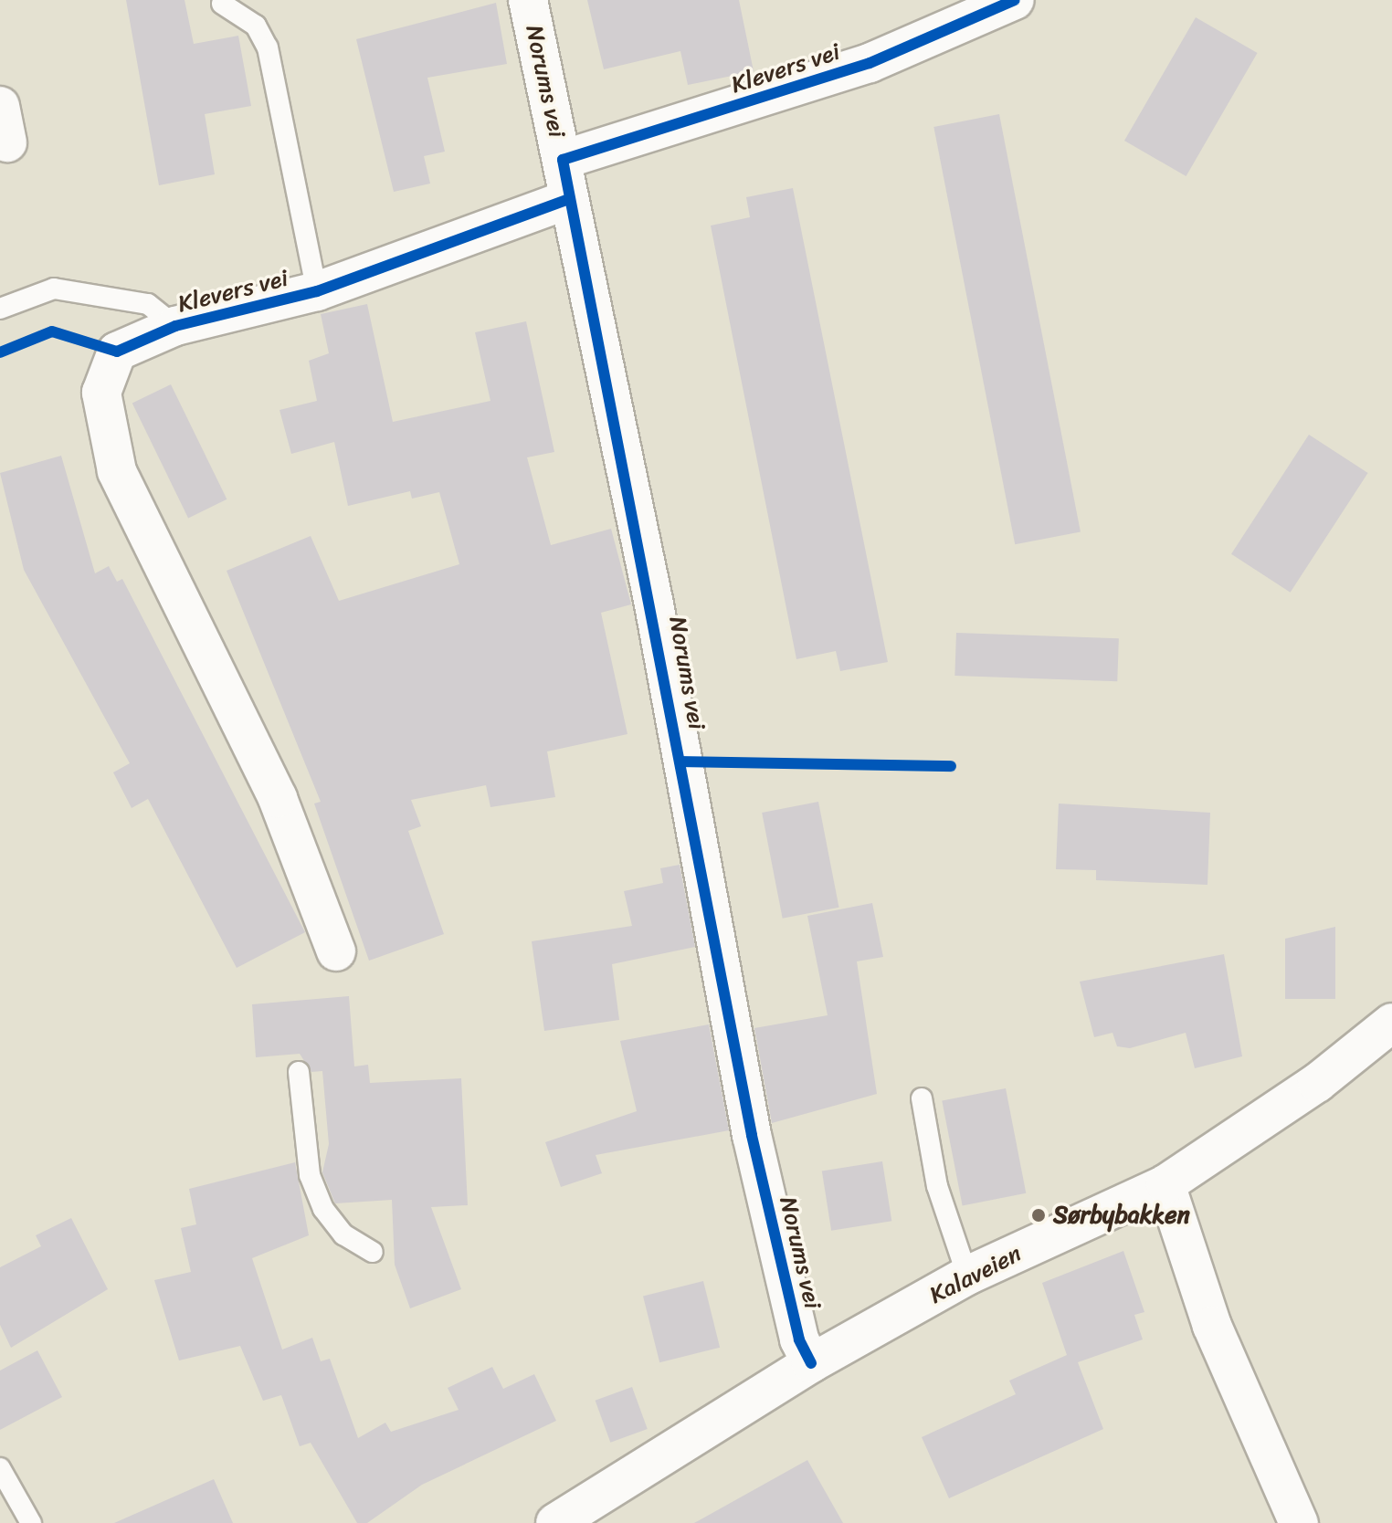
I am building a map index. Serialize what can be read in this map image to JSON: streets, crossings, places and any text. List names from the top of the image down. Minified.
{"streets":{"street":["Klevers vei","Norums vei","Kalaveien"]},"crossings":[["Klevers vei","Norums vei"],["Norums vei","Kalaveien"]],"places":["Sørbybakken"]}
